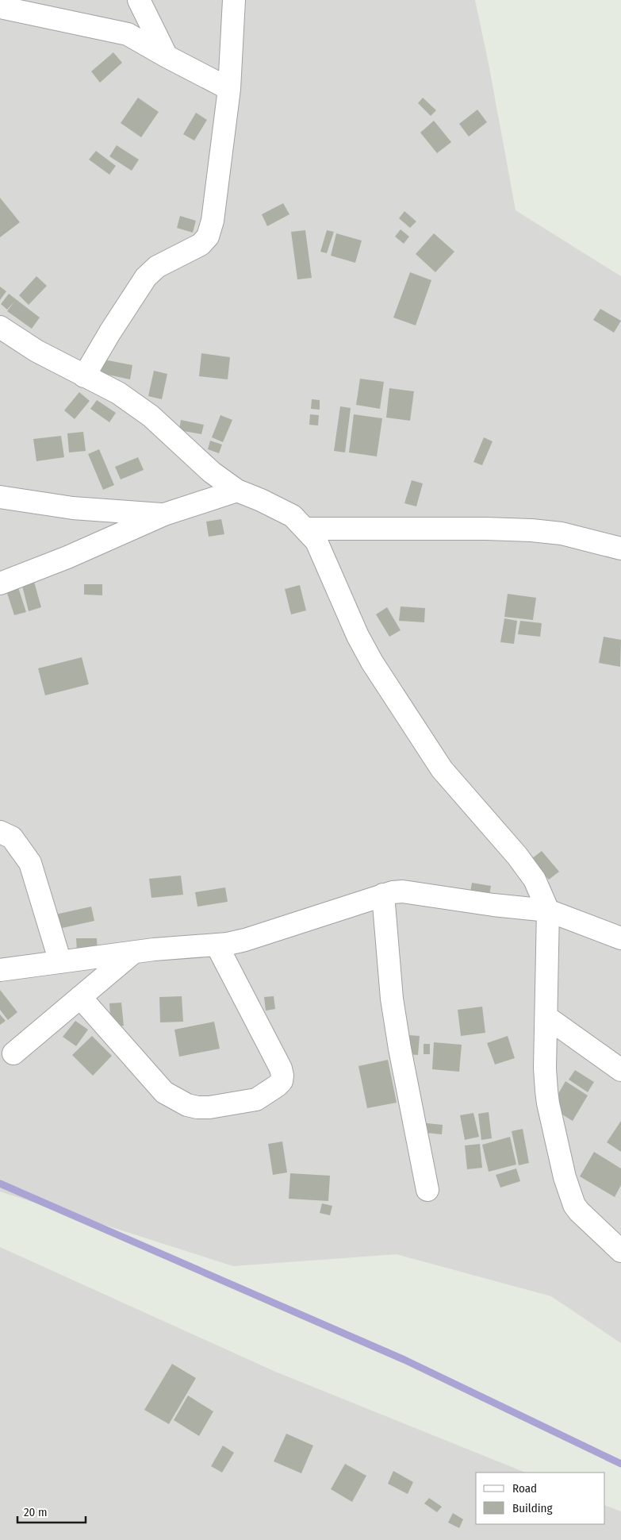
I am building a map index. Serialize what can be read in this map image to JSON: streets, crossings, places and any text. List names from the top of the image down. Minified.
{"legend":["Road","Building"],"scale_bar":"20 m"}
